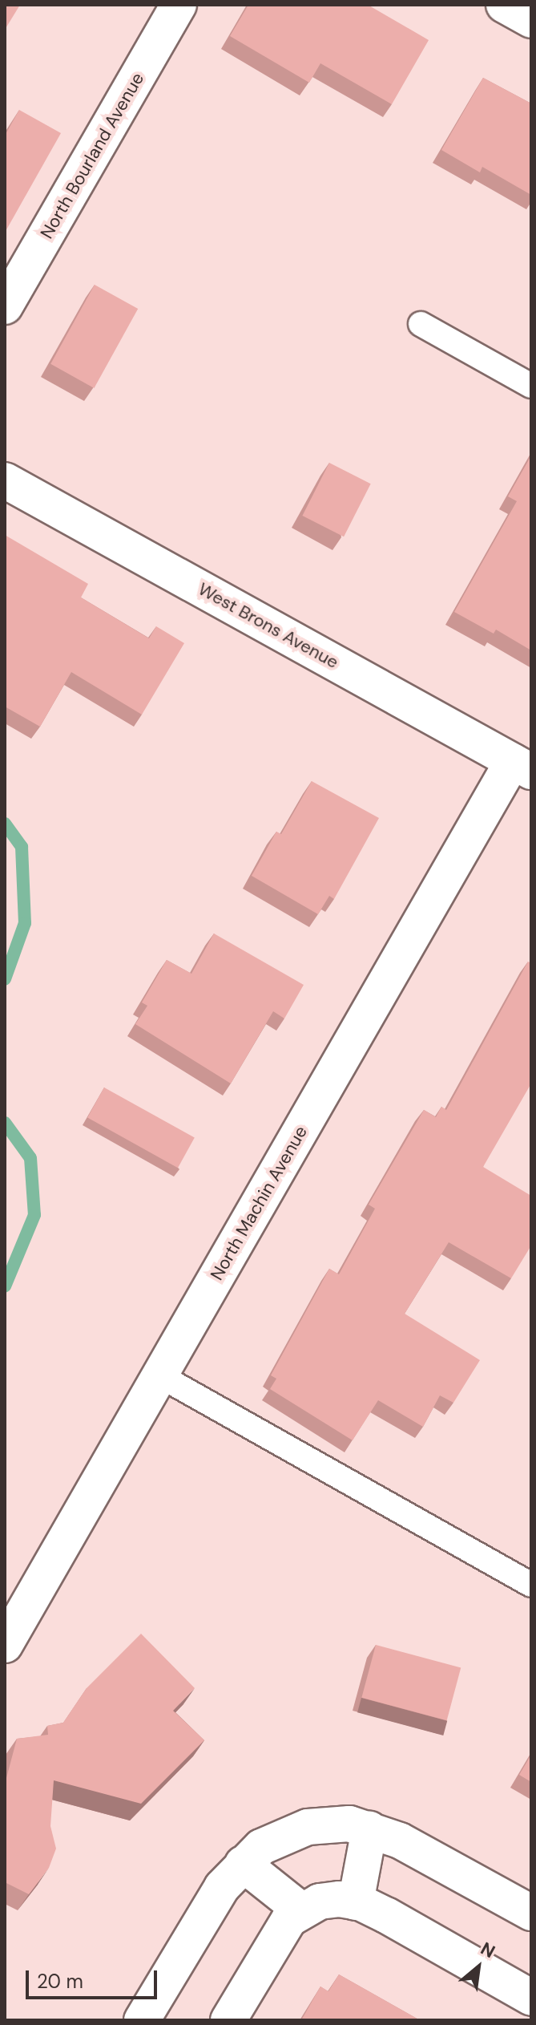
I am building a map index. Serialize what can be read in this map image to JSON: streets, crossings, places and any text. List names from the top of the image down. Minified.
{"streets":{"street":["North Bourland Avenue","West Brons Avenue","North Machin Avenue"]},"crossings":[["West Brons Avenue","North Machin Avenue"]],"scale_bar":"20 m","north":"top right"}
